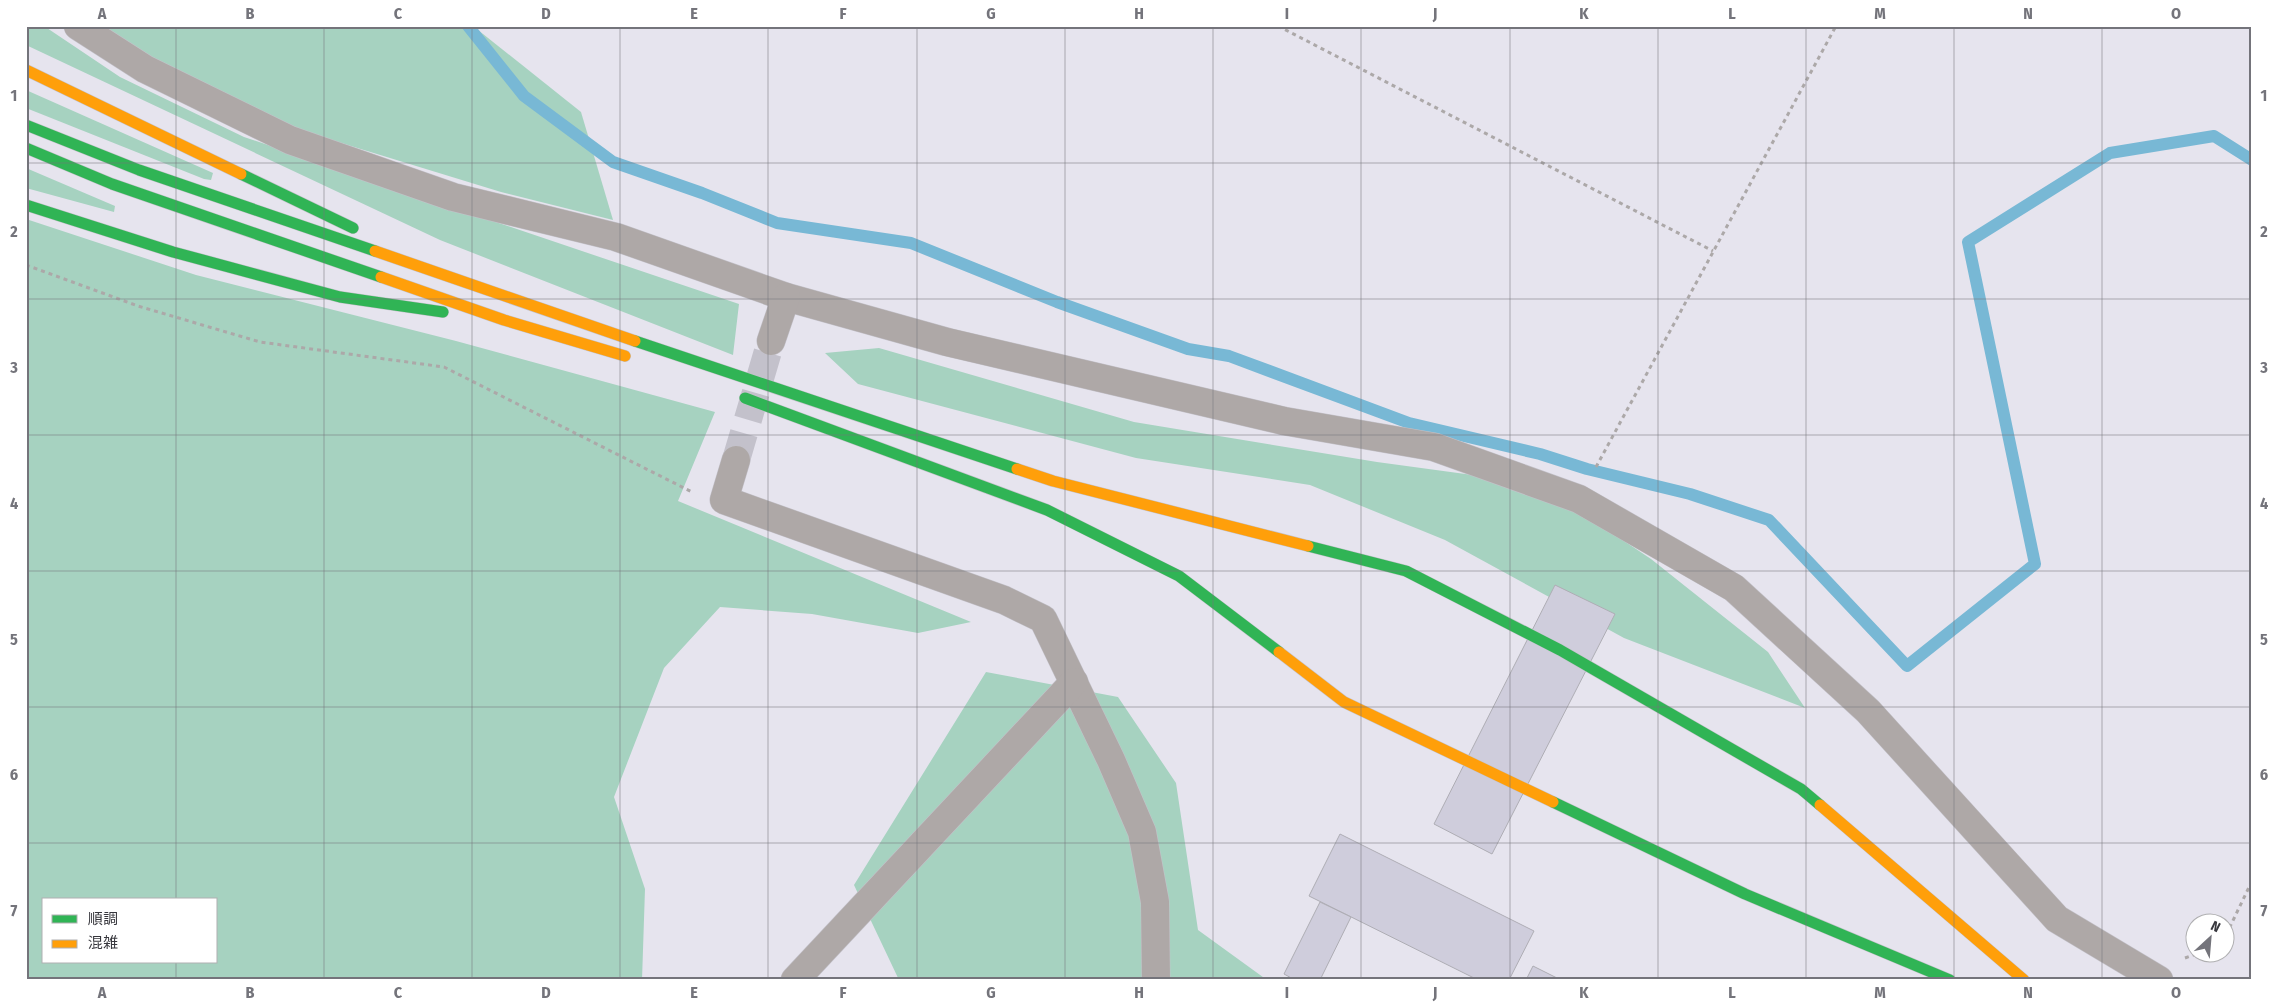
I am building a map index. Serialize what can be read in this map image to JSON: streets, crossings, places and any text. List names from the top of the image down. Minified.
{"legend":["順調","混雑"],"north":"top right","grid":{"columns":["A","B","C","D","E","F","G","H","I","J","K","L","M","N","O"],"rows":["1","2","3","4","5","6","7"]}}
